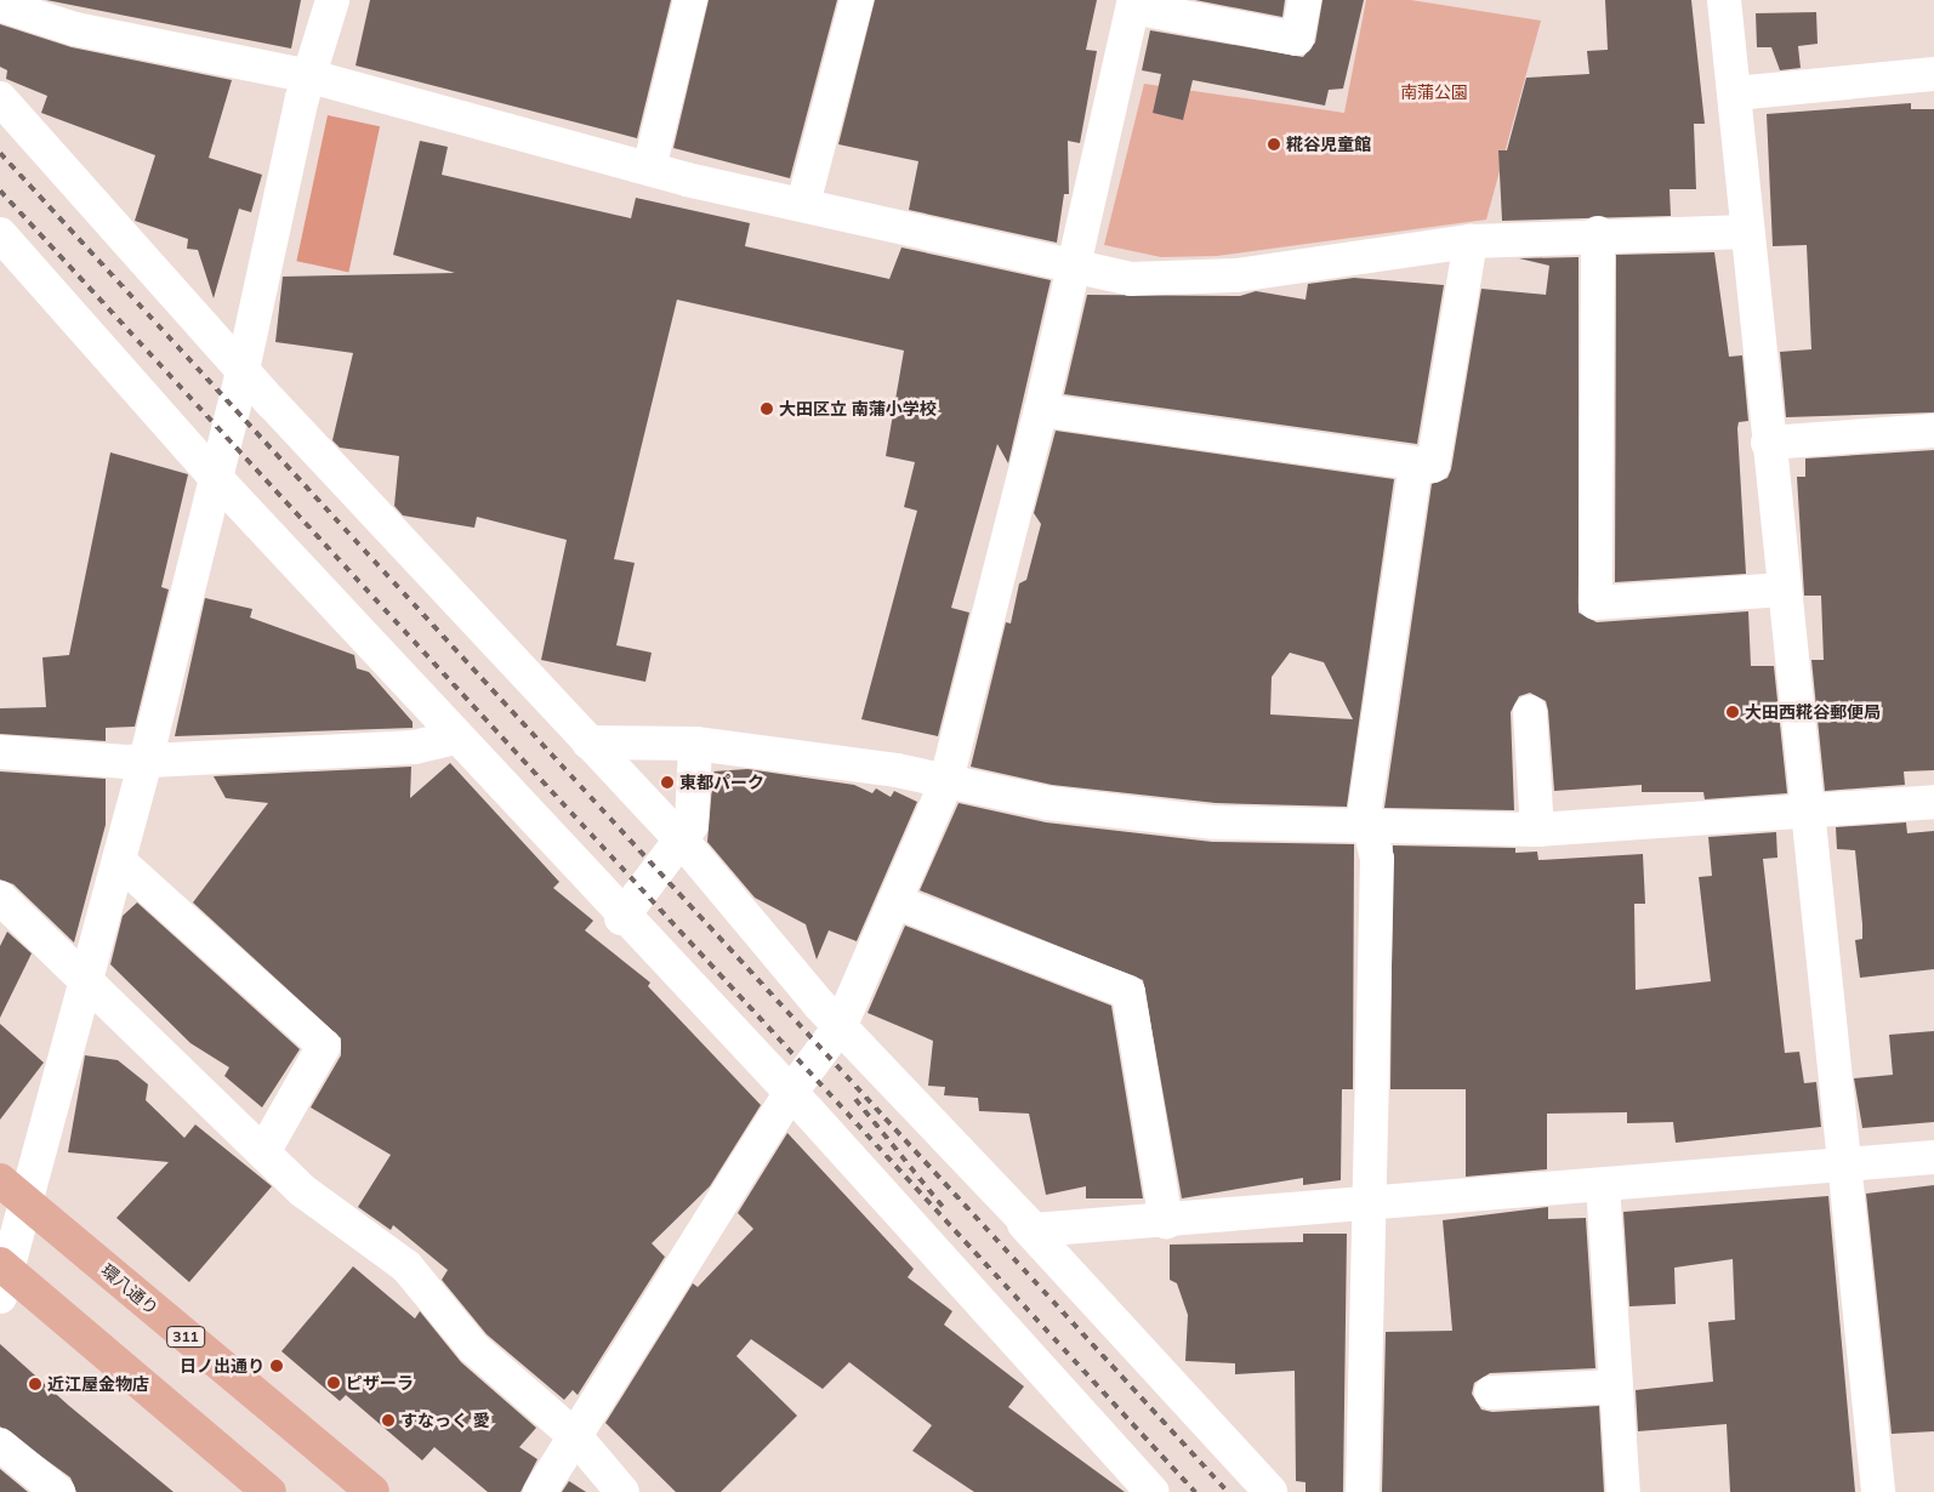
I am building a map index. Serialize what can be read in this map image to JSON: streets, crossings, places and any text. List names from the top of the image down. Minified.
{"streets":{"main road":["環八通り","311"]},"parks":["南蒲公園"],"places":["糀谷児童館","大田区立 南蒲小学校","大田西糀谷郵便局","東都パーク","日ノ出通り","ピザーラ","近江屋金物店","すなっく 愛"]}
